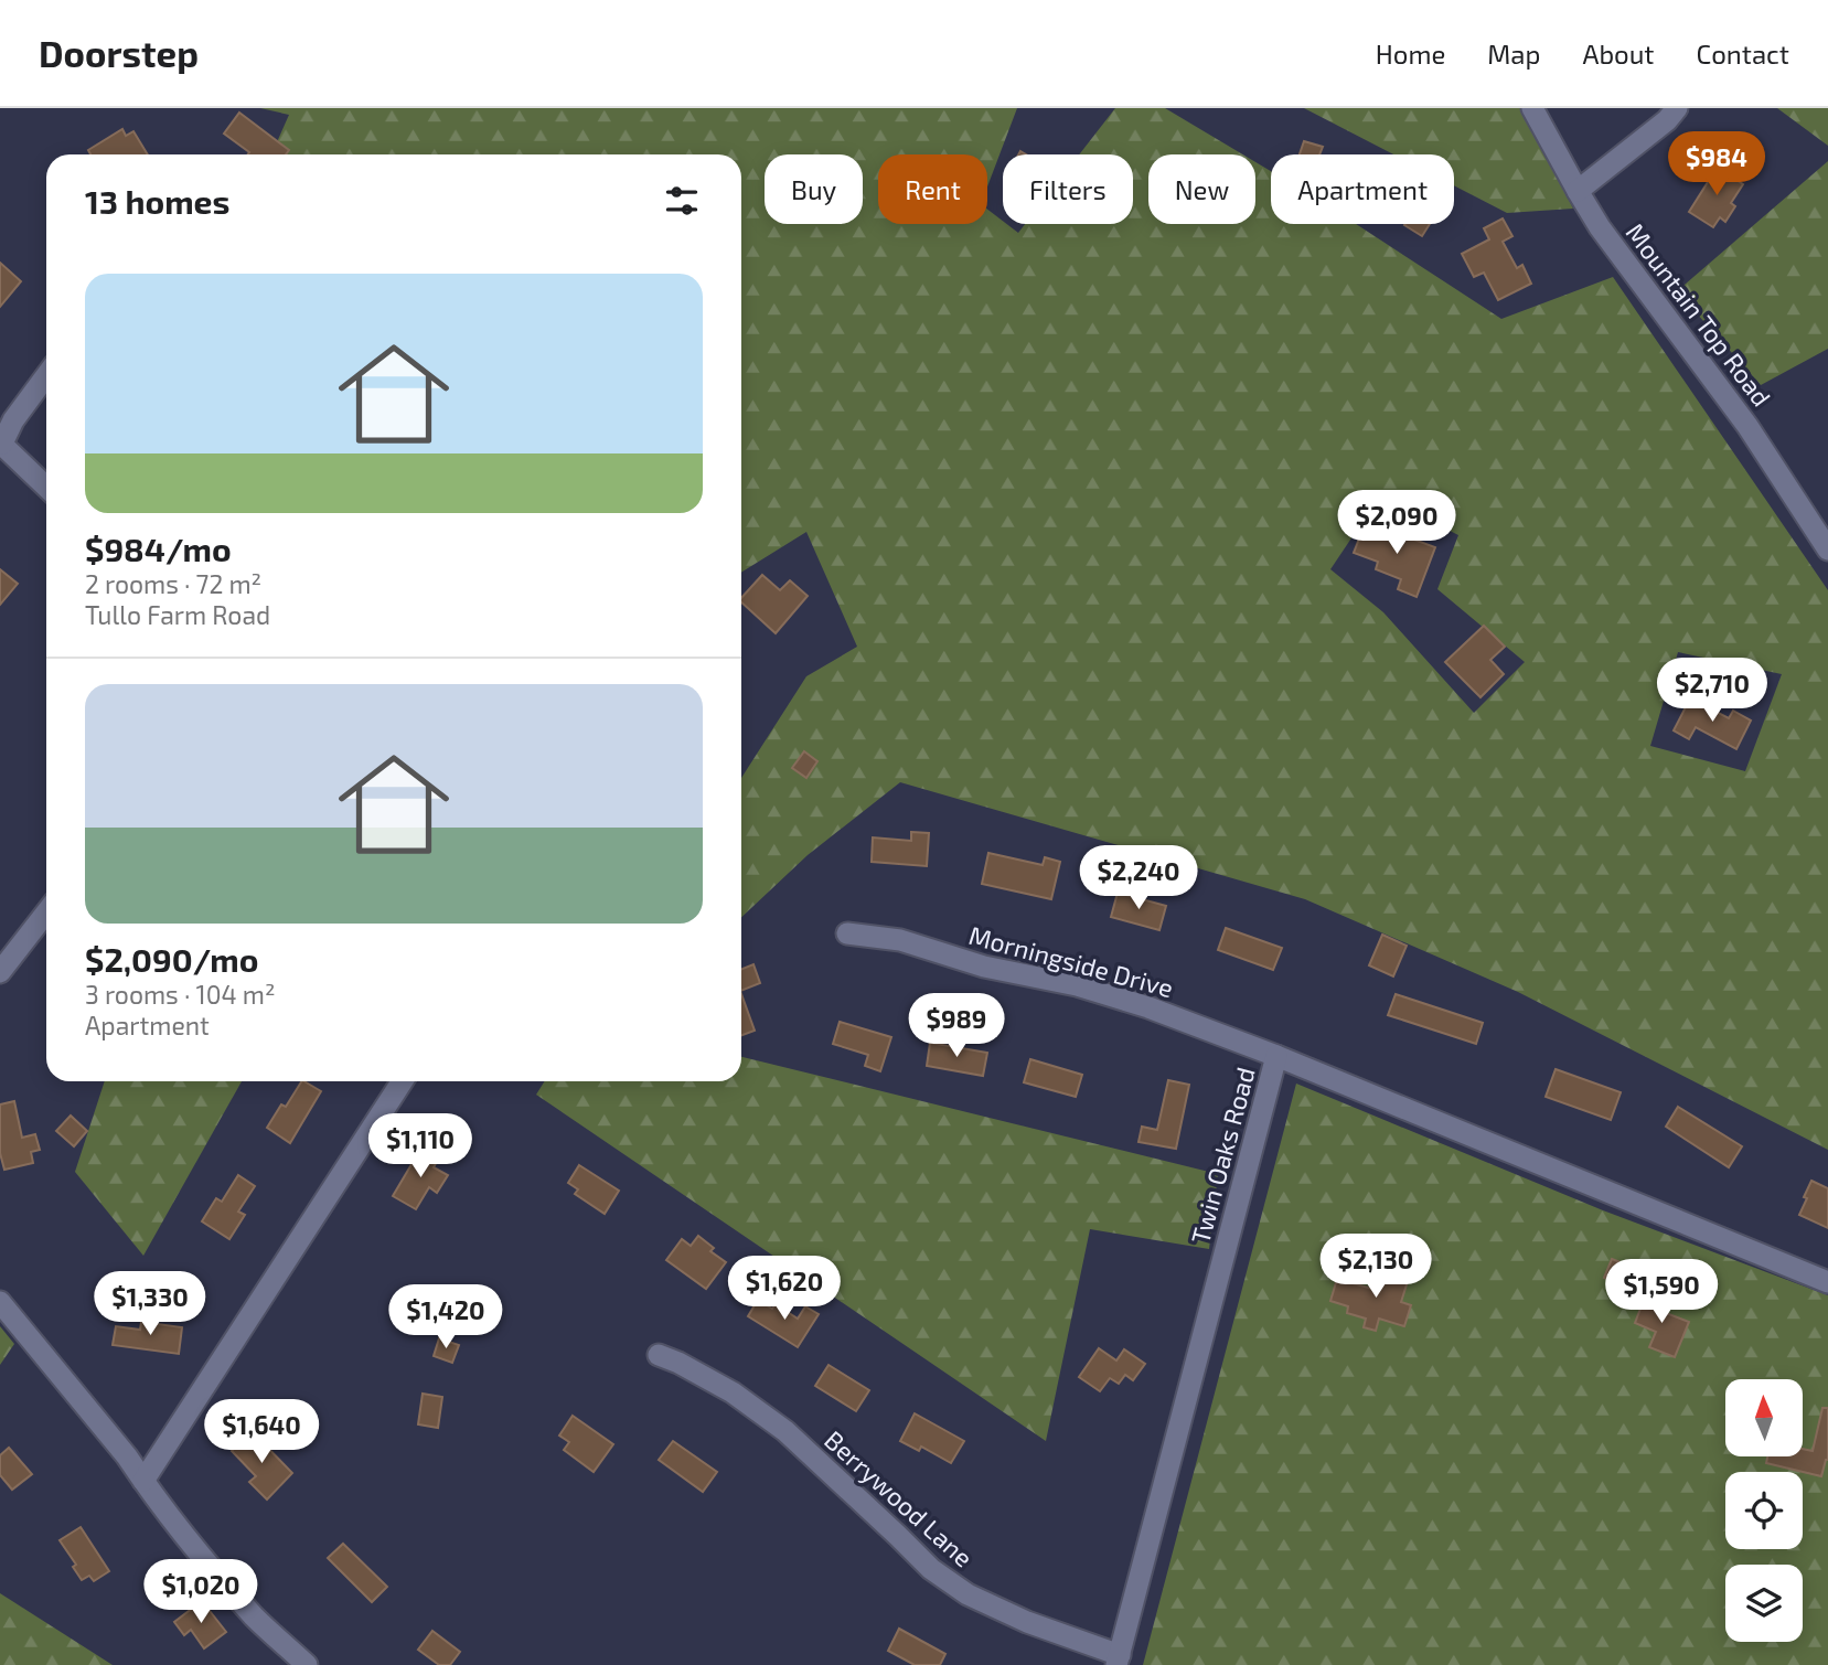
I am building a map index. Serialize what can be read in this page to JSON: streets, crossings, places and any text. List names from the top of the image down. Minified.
{"streets":{"street":["Mountain Top Road","Morningside Drive","Twin Oaks Road","Berrywood Lane"]},"crossings":[["Morningside Drive","Twin Oaks Road"],["Twin Oaks Road","Berrywood Lane"]],"north":"top","page":{"header":"Doorstep","nav":["Home","Map","About","Contact"],"price":["$984","$2,090","$2,710","$2,240","$989","$1,110","$2,130","$1,620","$1,590","$1,330","$1,420","$1,640","$1,020"],"chip":["Buy","Rent","Filters","New","Apartment"],"heading":"13 homes","list":[{"name":"$984/mo","note":"2 rooms · 72 m² · Tullo Farm Road"},{"name":"$2,090/mo","note":"3 rooms · 104 m² · Apartment"}]}}
